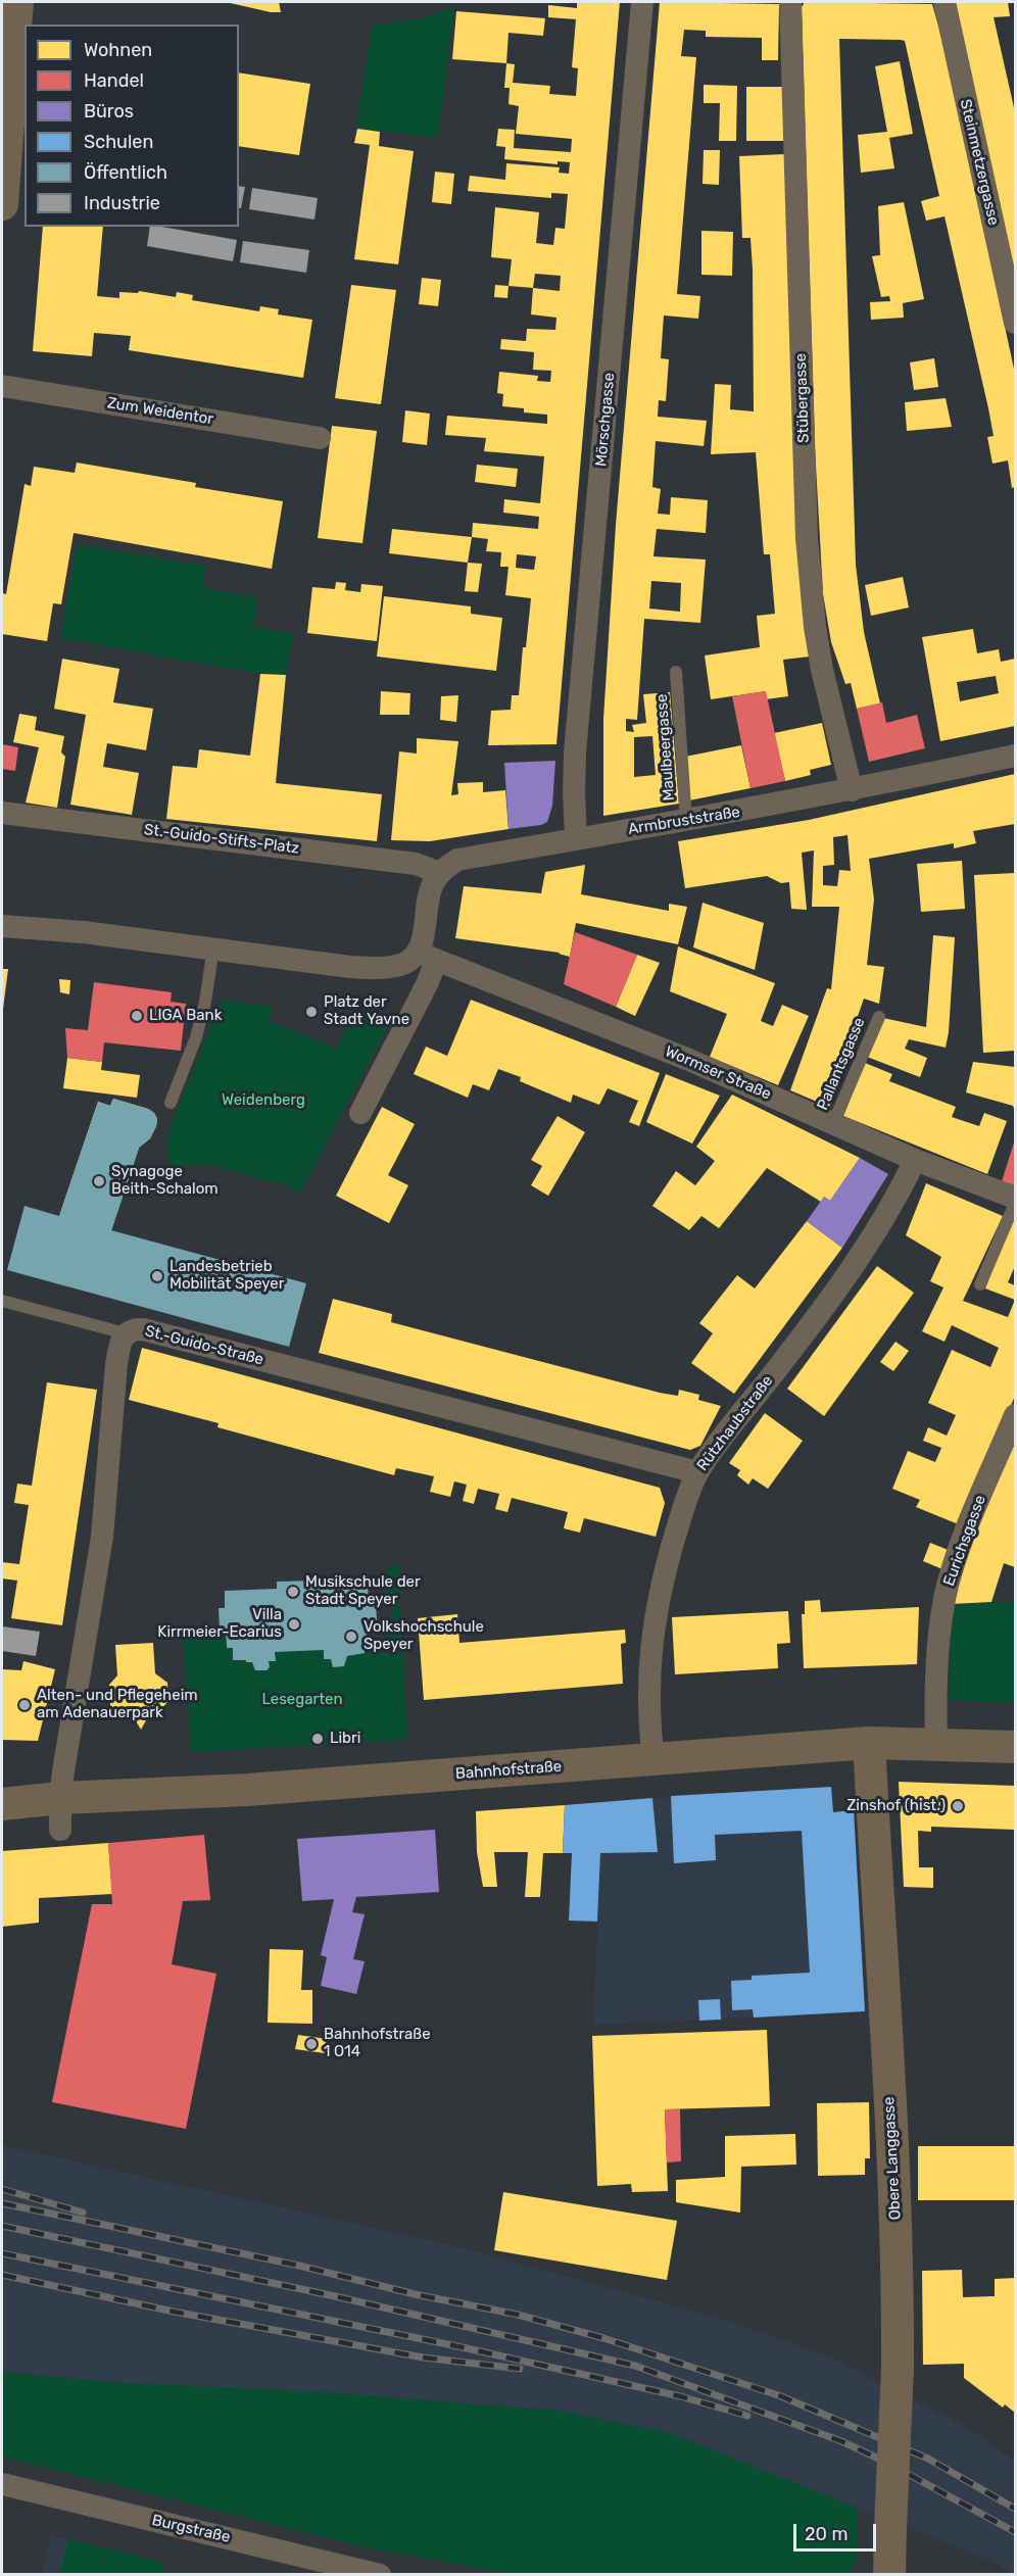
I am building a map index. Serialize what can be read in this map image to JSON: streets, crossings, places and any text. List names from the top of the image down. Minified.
{"streets":{"main road":["Bahnhofstraße","Obere Langgasse"],"street":["Steinmetzergasse","Stübergasse","Zum Weidentor","Mörschgasse","Armbruststraße","St.-Guido-Stifts-Platz","Wormser Straße","St.-Guido-Straße","Rützhaubstraße","Eurichsgasse","Burgstraße"],"lane":["Maulbeergasse","Pallantsgasse"]},"crossings":[["Stübergasse","Armbruststraße"],["Mörschgasse","Armbruststraße"],["Maulbeergasse","Armbruststraße"],["Armbruststraße","St.-Guido-Stifts-Platz"],["Pallantsgasse","Wormser Straße"],["Wormser Straße","Rützhaubstraße"],["St.-Guido-Straße","Rützhaubstraße"],["St.-Guido-Straße","Bahnhofstraße"],["Rützhaubstraße","Bahnhofstraße"],["Eurichsgasse","Bahnhofstraße"],["Bahnhofstraße","Obere Langgasse"]],"parks":["Weidenberg","Lesegarten"],"places":["Platz der Stadt Yavne","LIGA Bank","Synagoge Beith-Schalom","Landesbetrieb Mobilität Speyer","Musikschule der Stadt Speyer","Villa Kirrmeier-Ecarius","Volkshochschule Speyer","Alten- und Pflegeheim am Adenauerpark","Libri","Zinshof (hist.)","Bahnhofstraße 1 O14"],"legend":["Wohnen","Handel","Büros","Schulen","Öffentlich","Industrie"],"scale_bar":"20 m"}
